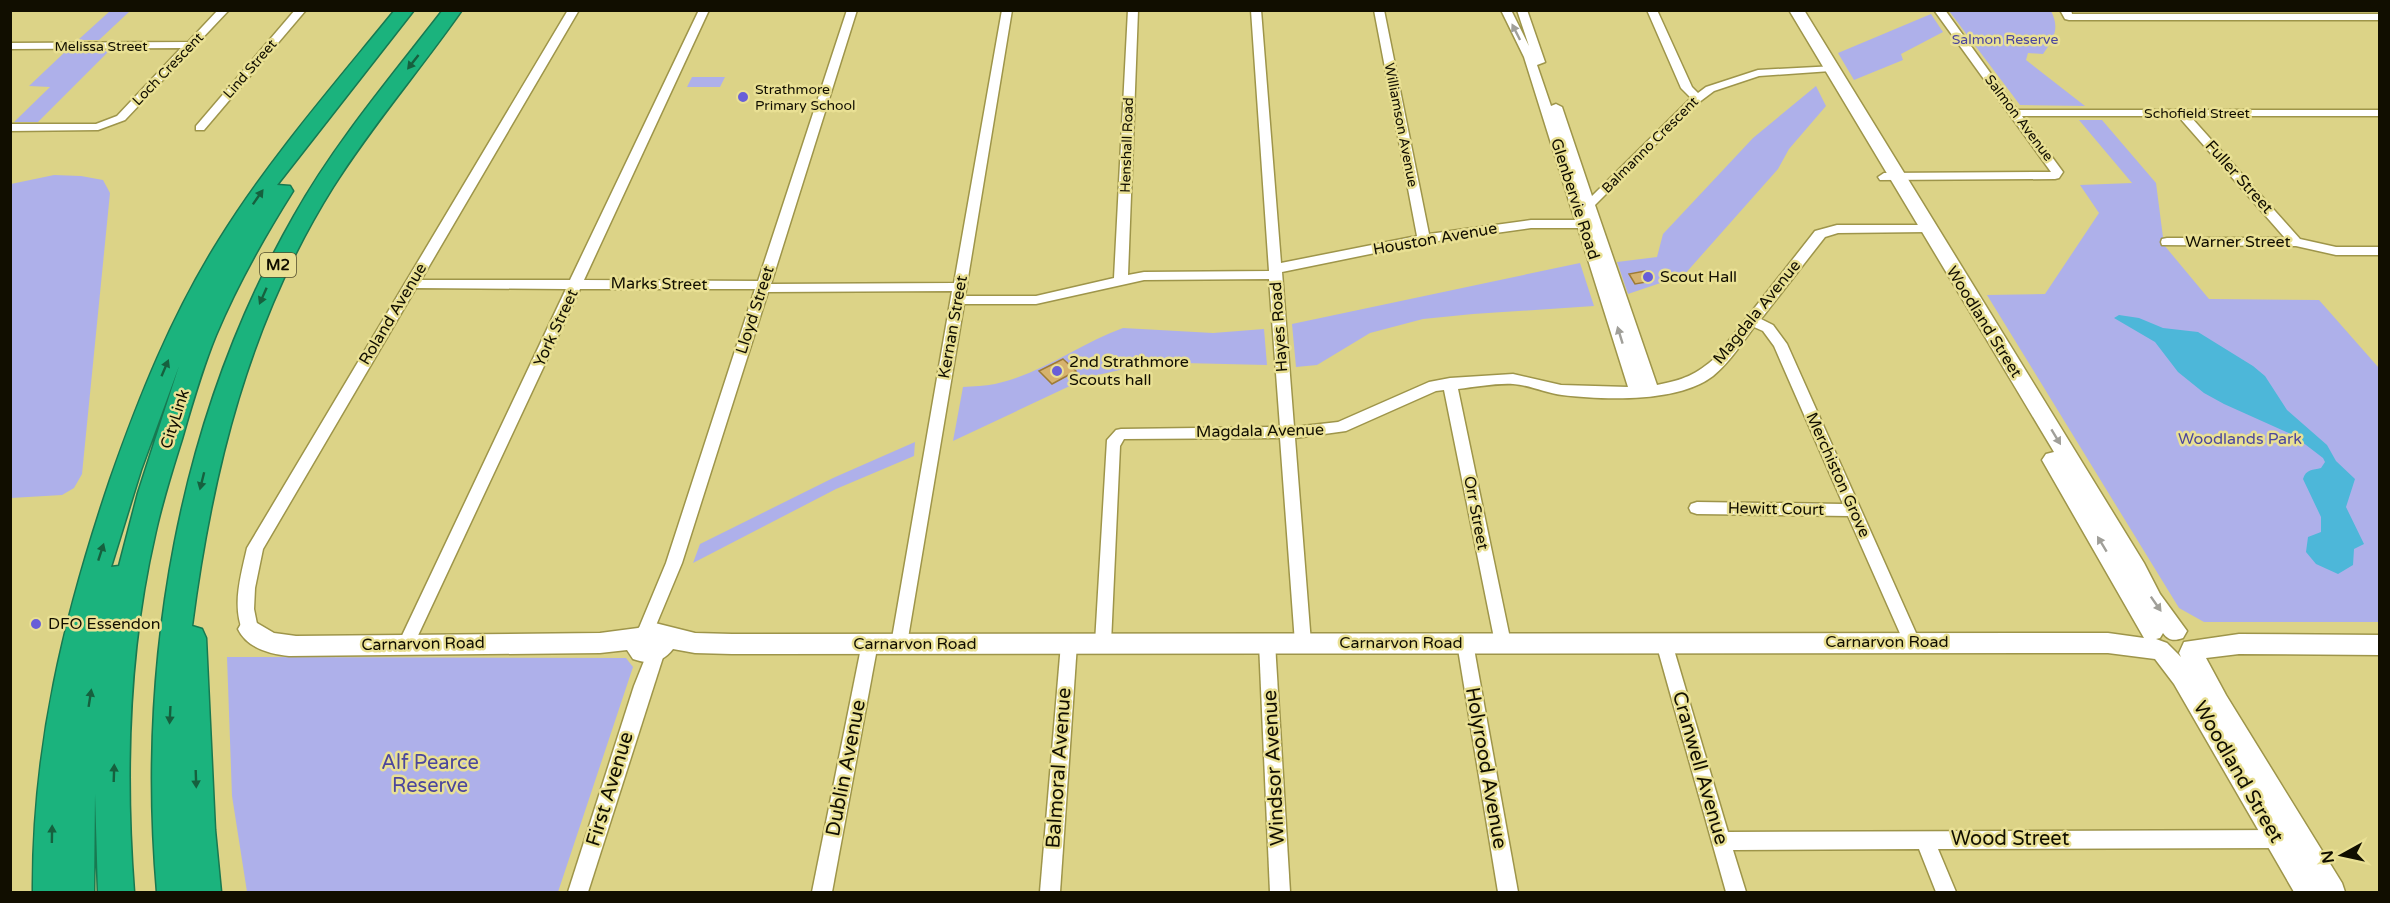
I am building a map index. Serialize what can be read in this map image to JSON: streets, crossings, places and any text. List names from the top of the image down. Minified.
{"streets":{"highway":["M2","CityLink"],"street":["Melissa Street","Loch Crescent","Lind Street","Schofield Street","Salmon Avenue","Williamson Avenue","Henshall Road","Balmanno Crescent","Fuller Street","Glenbervie Road","Houston Avenue","Warner Street","Marks Street","Lloyd Street","Magdala Avenue","Roland Avenue","Woodland Street","Kernan Street","Hayes Road","York Street","Merchiston Grove","Hewitt Court","Orr Street","Carnarvon Road","Dublin Avenue","Balmoral Avenue","Windsor Avenue","Holyrood Avenue","Cranwell Avenue","First Avenue","Wood Street"]},"crossings":[["Melissa Street","Loch Crescent"],["Schofield Street","Salmon Avenue"],["Schofield Street","Fuller Street"],["Salmon Avenue","Woodland Street"],["Williamson Avenue","Houston Avenue"],["Henshall Road","Houston Avenue"],["Balmanno Crescent","Glenbervie Road"],["Balmanno Crescent","Woodland Street"],["Fuller Street","Warner Street"],["Glenbervie Road","Houston Avenue"],["Glenbervie Road","Magdala Avenue"],["Houston Avenue","Marks Street"],["Houston Avenue","Kernan Street"],["Houston Avenue","Hayes Road"],["Marks Street","Lloyd Street"],["Marks Street","Roland Avenue"],["Marks Street","Kernan Street"],["Marks Street","York Street"],["Lloyd Street","Carnarvon Road"],["Lloyd Street","First Avenue"],["Magdala Avenue","Woodland Street"],["Magdala Avenue","Hayes Road"],["Magdala Avenue","Merchiston Grove"],["Magdala Avenue","Orr Street"],["Magdala Avenue","Carnarvon Road"],["Roland Avenue","Carnarvon Road"],["Woodland Street","Carnarvon Road"],["Woodland Street","Wood Street"],["Kernan Street","Carnarvon Road"],["Hayes Road","Carnarvon Road"],["York Street","Carnarvon Road"],["Merchiston Grove","Hewitt Court"],["Merchiston Grove","Carnarvon Road"],["Orr Street","Carnarvon Road"],["Carnarvon Road","Dublin Avenue"],["Carnarvon Road","Balmoral Avenue"],["Carnarvon Road","Windsor Avenue"],["Carnarvon Road","Holyrood Avenue"],["Carnarvon Road","Cranwell Avenue"],["Carnarvon Road","First Avenue"],["Cranwell Avenue","Wood Street"]],"parks":["Salmon Reserve","Woodlands Park","Alf Pearce Reserve"],"places":["Strathmore Primary School","Scout Hall","2nd Strathmore Scouts hall","DFO Essendon"],"north":"left"}
